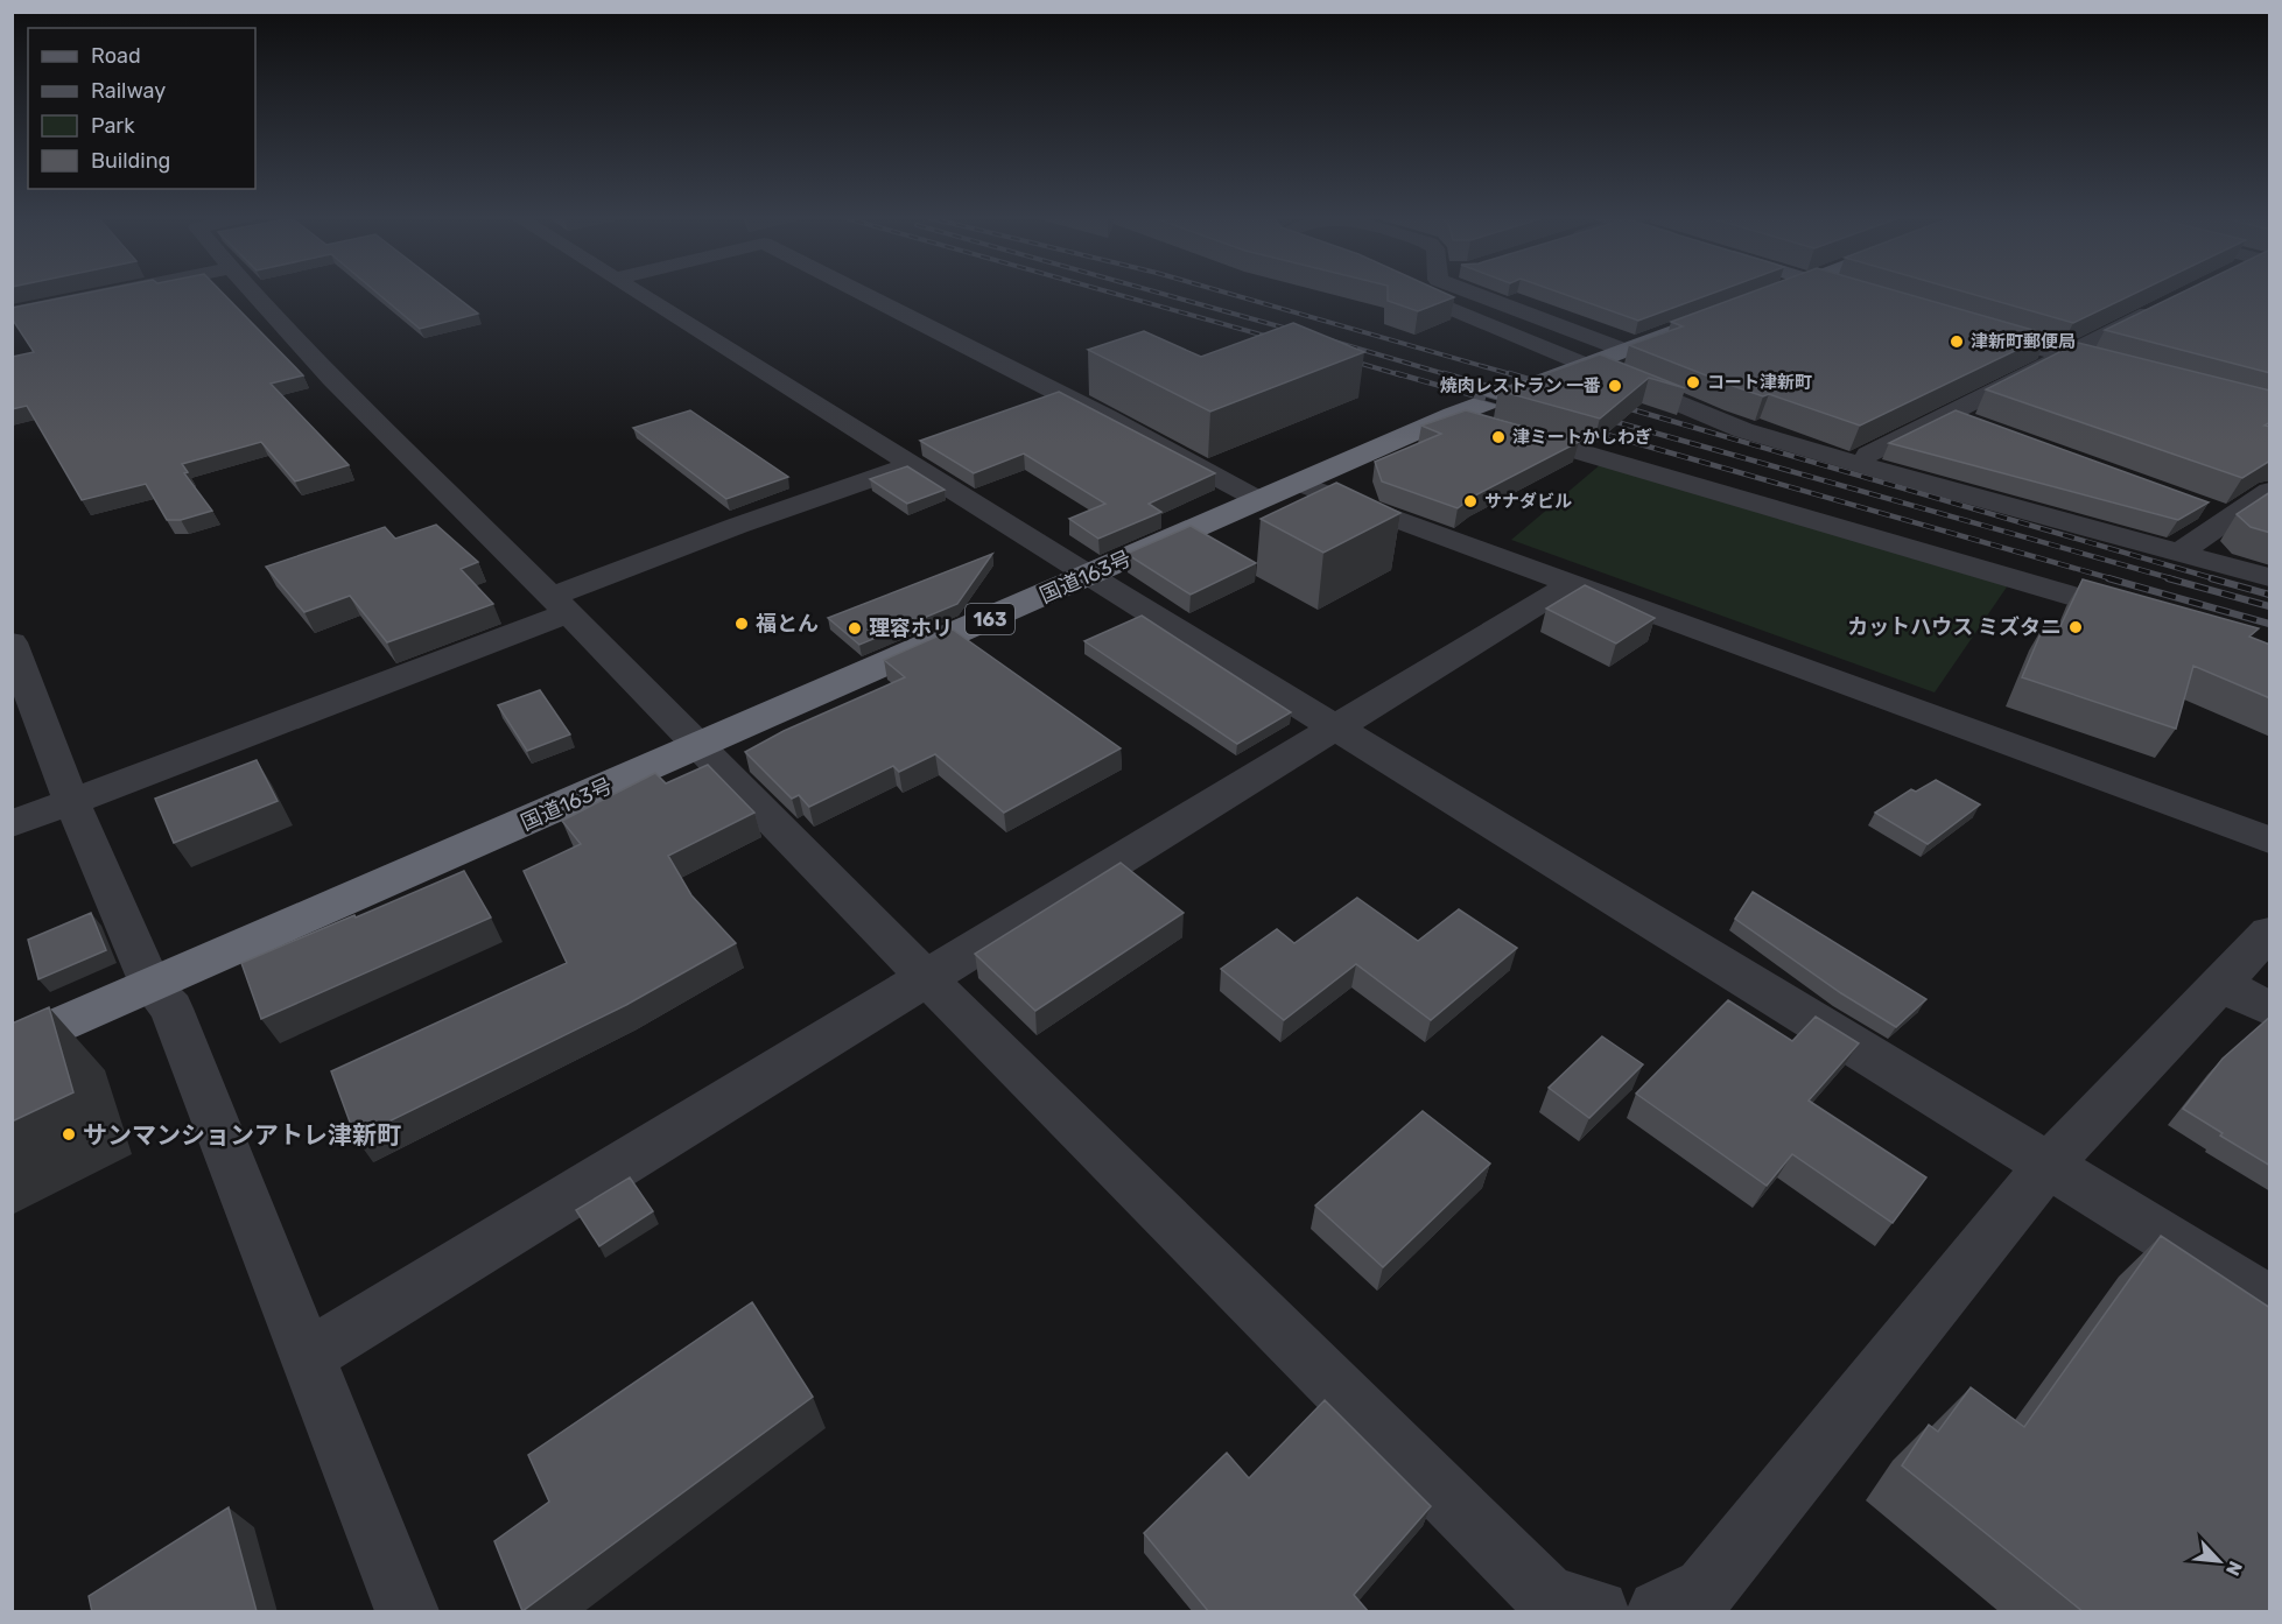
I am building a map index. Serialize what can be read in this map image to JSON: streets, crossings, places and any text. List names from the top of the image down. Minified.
{"streets":{"highway":["国道163号","163"]},"places":["津新町郵便局","コート津新町","焼肉レストラン 一番","津ミートかしわぎ","サナダビル","福とん","カットハウス ミズタニ","理容ホリ","サンマンションアトレ津新町"],"legend":["Road","Railway","Park","Building"],"north":"bottom right"}
